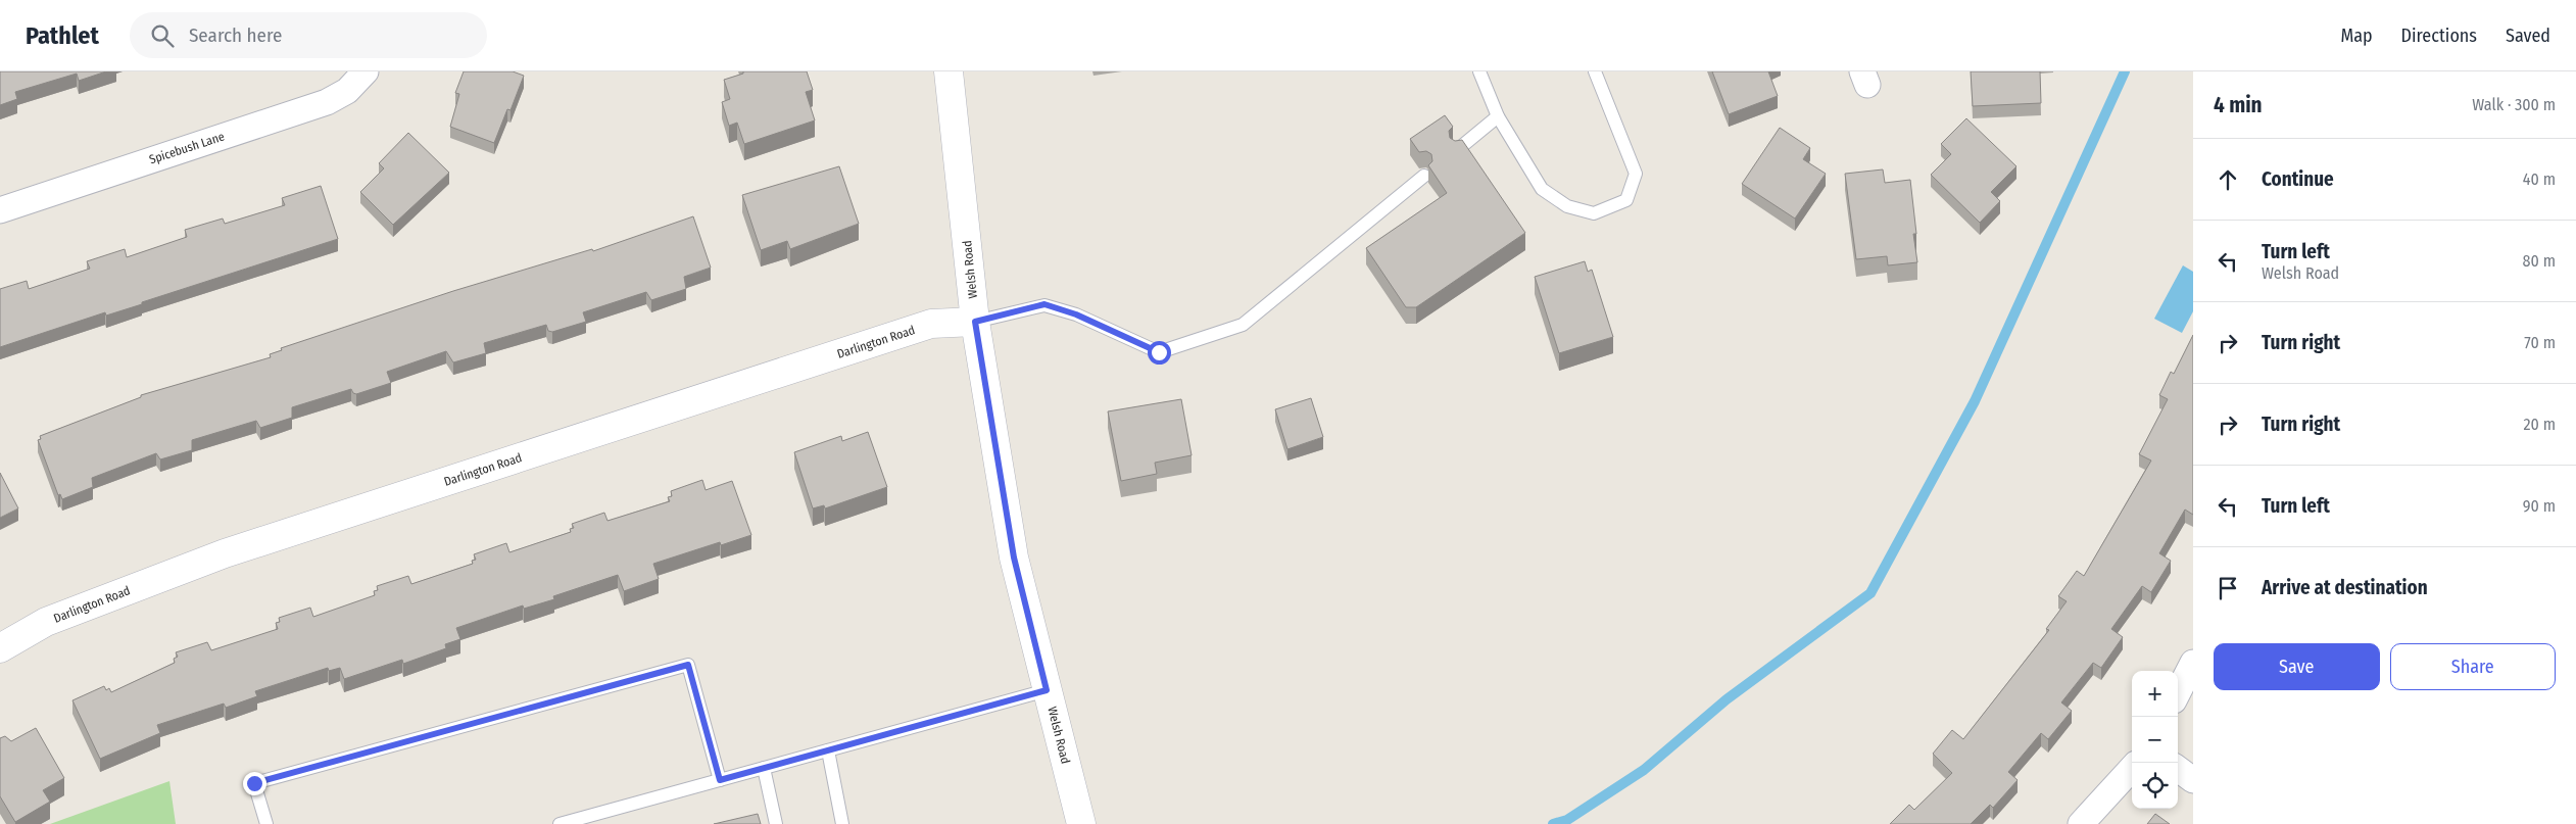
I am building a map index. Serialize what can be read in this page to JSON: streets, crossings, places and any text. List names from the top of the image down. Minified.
{"streets":{"street":["Spicebush Lane","Welsh Road","Darlington Road"]},"crossings":[["Welsh Road","Darlington Road"]],"page":{"header":"Pathlet","search":"Search here","nav":["Map","Directions","Saved"],"heading":["4 min","Walk · 300 m"],"list":[["Continue","40 m"],["Turn left","Welsh Road","80 m"],["Turn right","70 m"],["Turn right","20 m"],["Turn left","90 m"],"Arrive at destination"],"buttons":["Save","Share"],"map_buttons":["+","−"]}}
